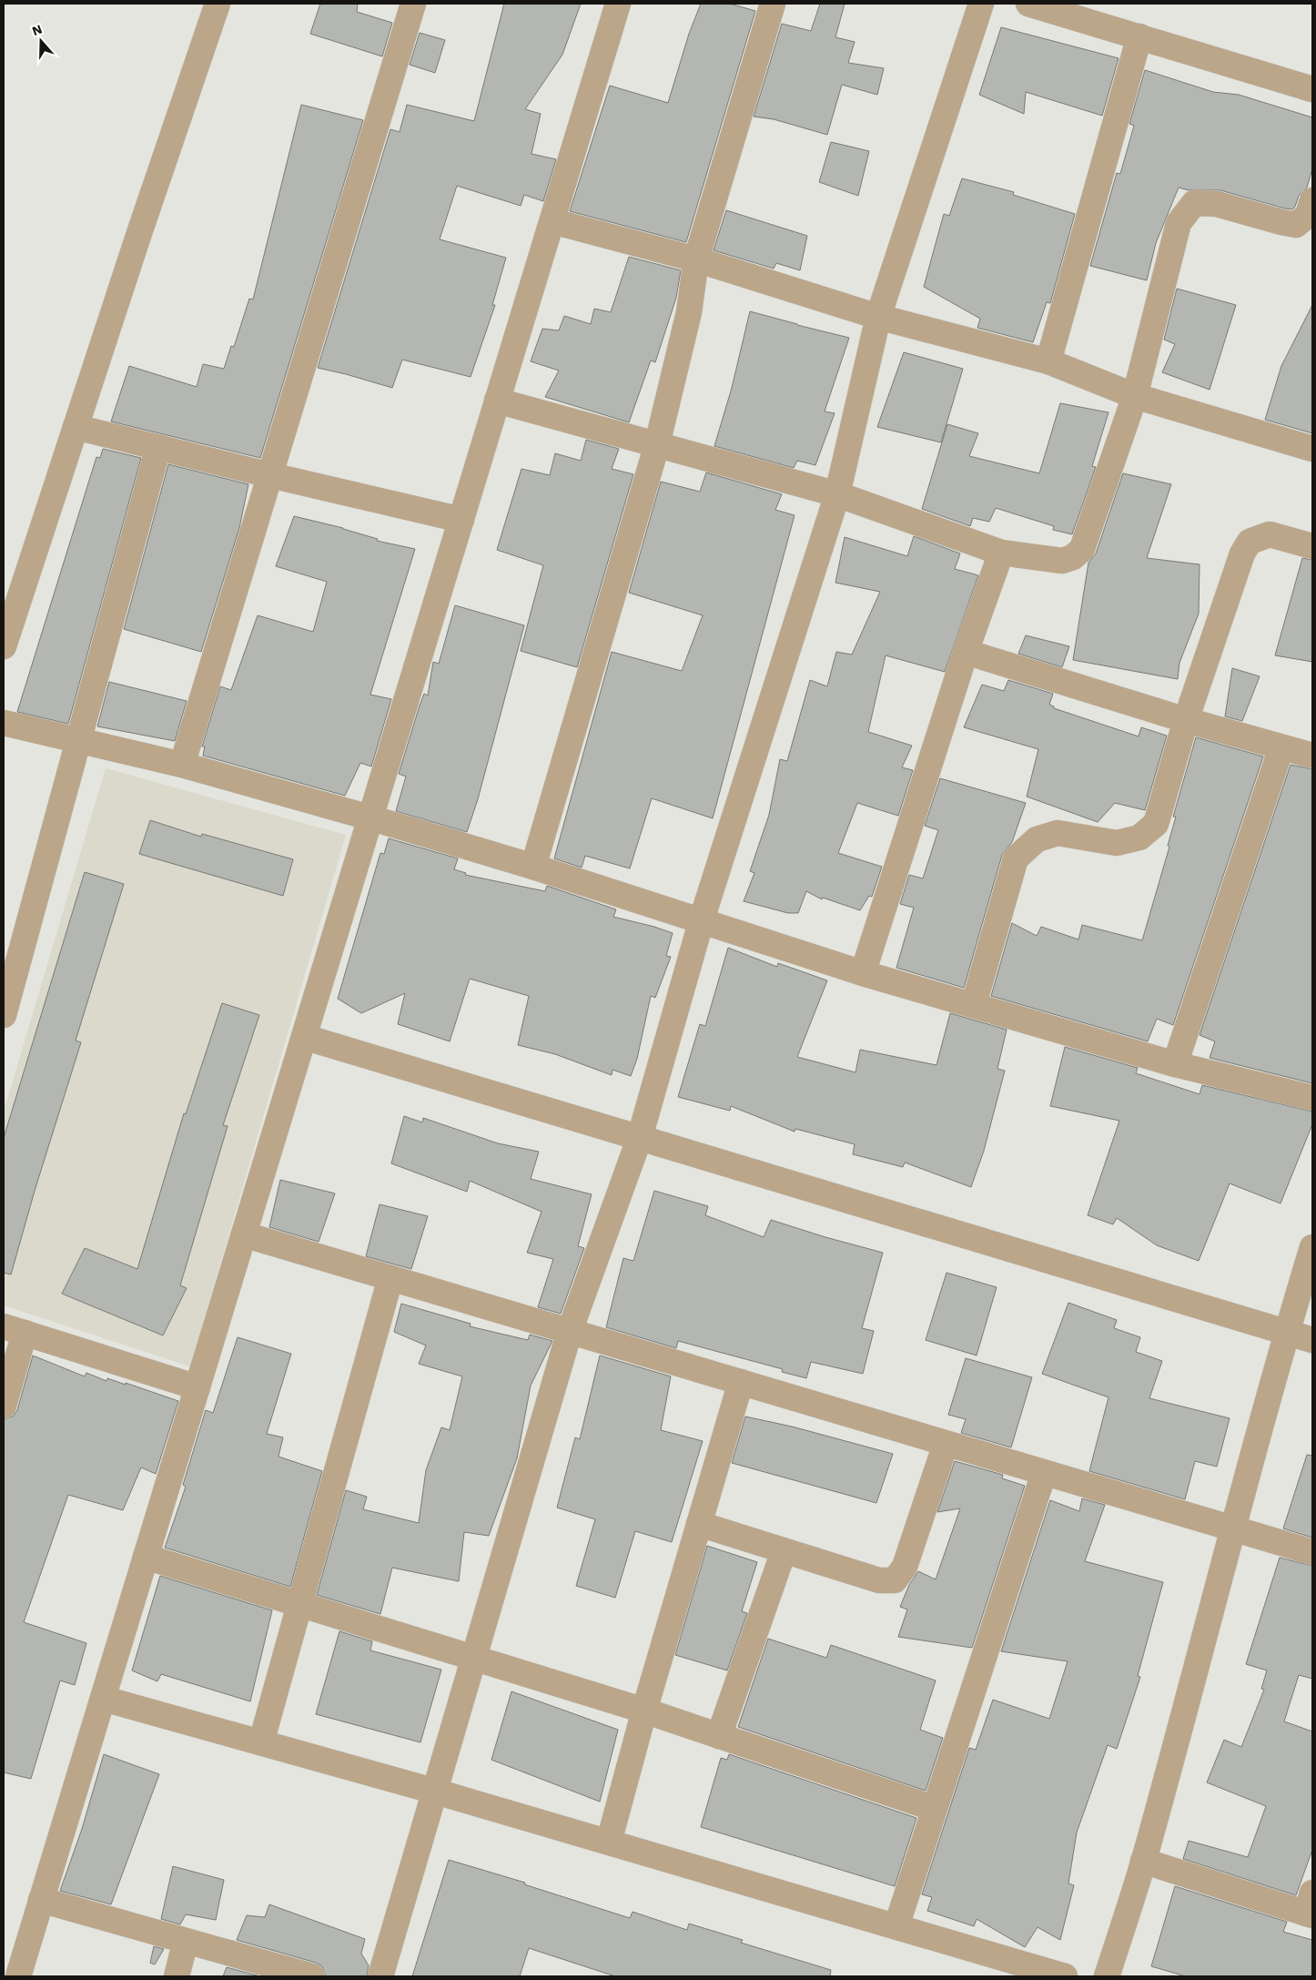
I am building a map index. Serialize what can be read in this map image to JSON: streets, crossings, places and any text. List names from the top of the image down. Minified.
{"north":"top"}
